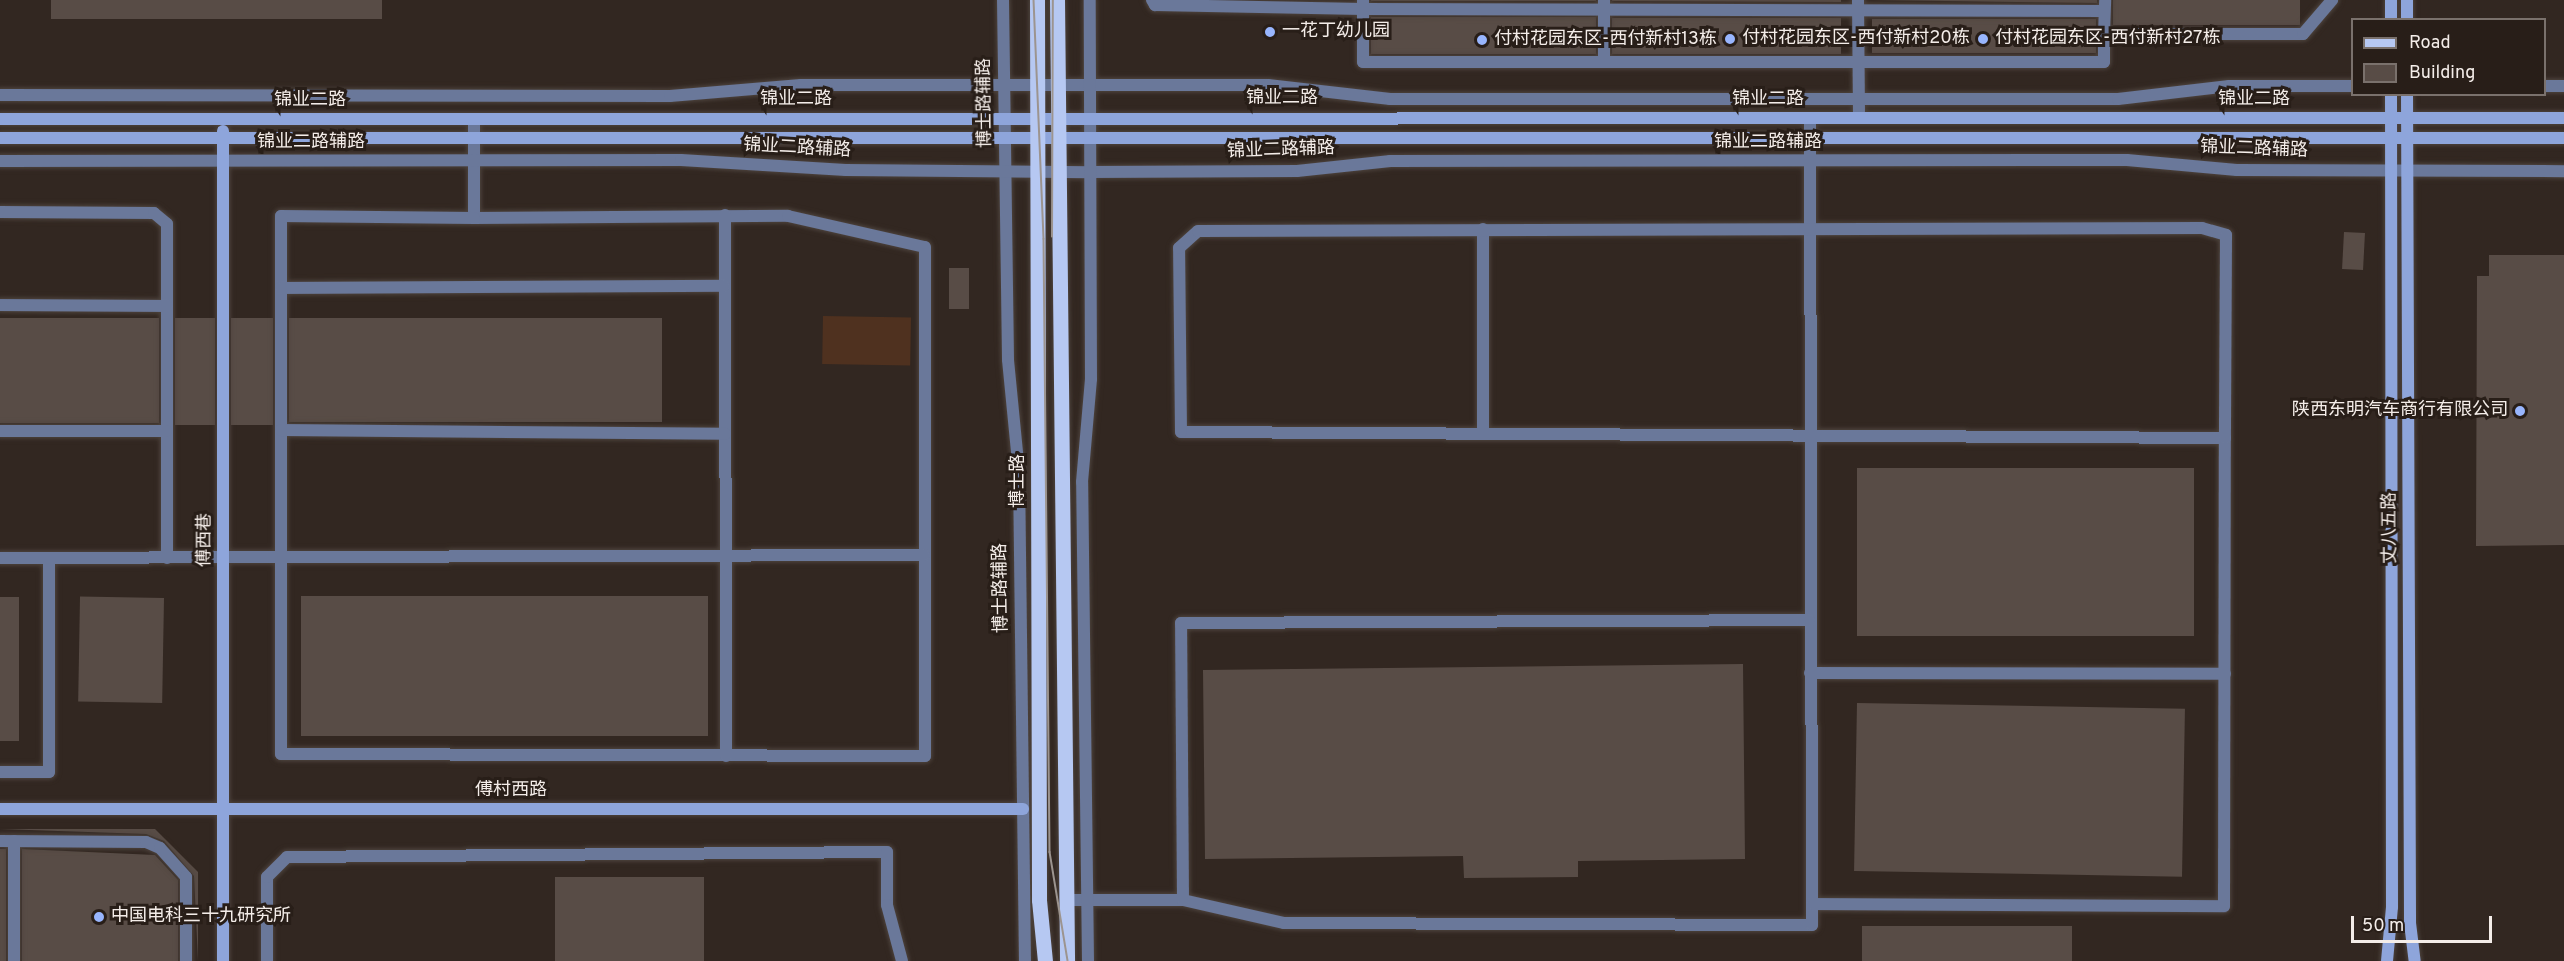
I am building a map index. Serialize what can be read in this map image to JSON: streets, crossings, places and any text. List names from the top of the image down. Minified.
{"streets":{"main road":["锦业二路","博士路","丈八五路","傅西巷","傅村西路"],"street":["博士路辅路","锦业二路辅路"]},"crossings":[["锦业二路","博士路辅路"],["锦业二路","博士路"],["锦业二路","丈八五路"],["锦业二路","傅西巷"],["博士路辅路","锦业二路辅路"],["博士路辅路","傅村西路"],["锦业二路辅路","博士路"],["锦业二路辅路","丈八五路"],["锦业二路辅路","傅西巷"],["傅西巷","傅村西路"]],"places":["一花丁幼儿园","付村花园东区-西付新村20栋","付村花园东区-西付新村27栋","付村花园东区-西付新村13栋","陕西东明汽车商行有限公司","中国电科三十九研究所"],"legend":["Road","Building"],"scale_bar":"50 m"}
